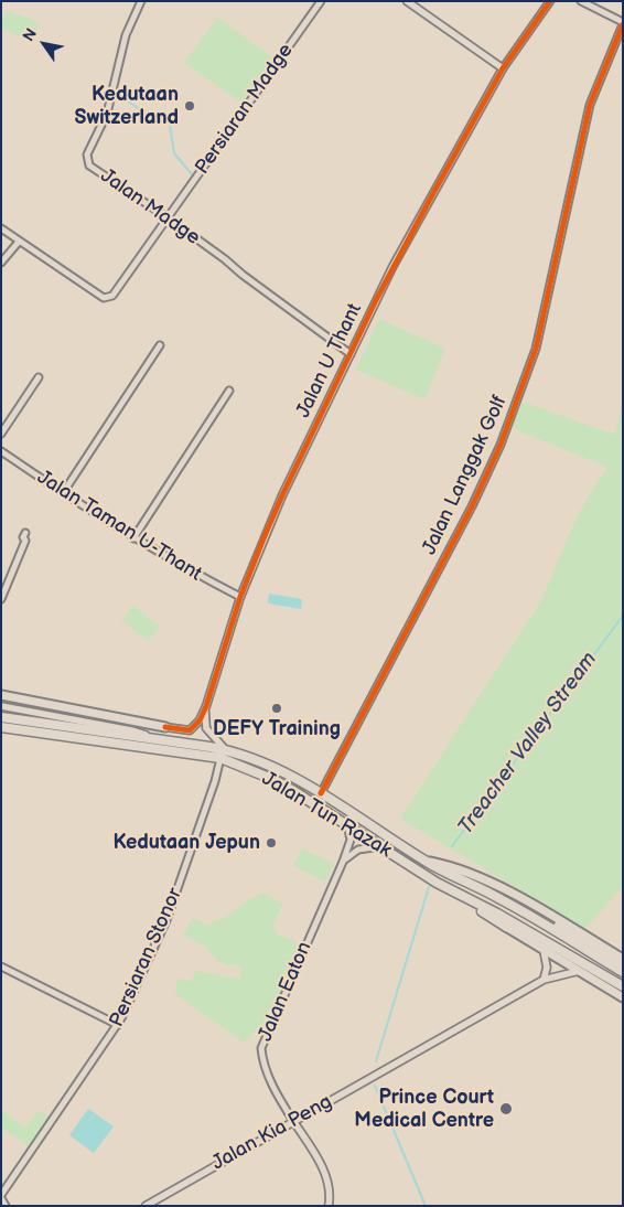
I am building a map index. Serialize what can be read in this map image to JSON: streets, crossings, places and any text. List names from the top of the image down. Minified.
{"streets":{"main road":["Jalan Tun Razak"],"street":["Persiaran Madge","Jalan Madge","Jalan U Thant","Jalan Langgak Golf","Jalan Taman U-Thant","Persiaran Stonor","Jalan Eaton","Jalan Kia Peng"]},"crossings":[["Persiaran Madge","Jalan Madge"],["Jalan Madge","Jalan U Thant"],["Jalan U Thant","Jalan Taman U-Thant"],["Jalan U Thant","Jalan Tun Razak"],["Jalan Langgak Golf","Jalan Tun Razak"],["Jalan Tun Razak","Persiaran Stonor"],["Jalan Tun Razak","Jalan Eaton"],["Jalan Eaton","Jalan Kia Peng"]],"water":["Treacher Valley Stream"],"places":["Kedutaan Switzerland","DEFY Training","Kedutaan Jepun","Prince Court Medical Centre"],"north":"top left"}
